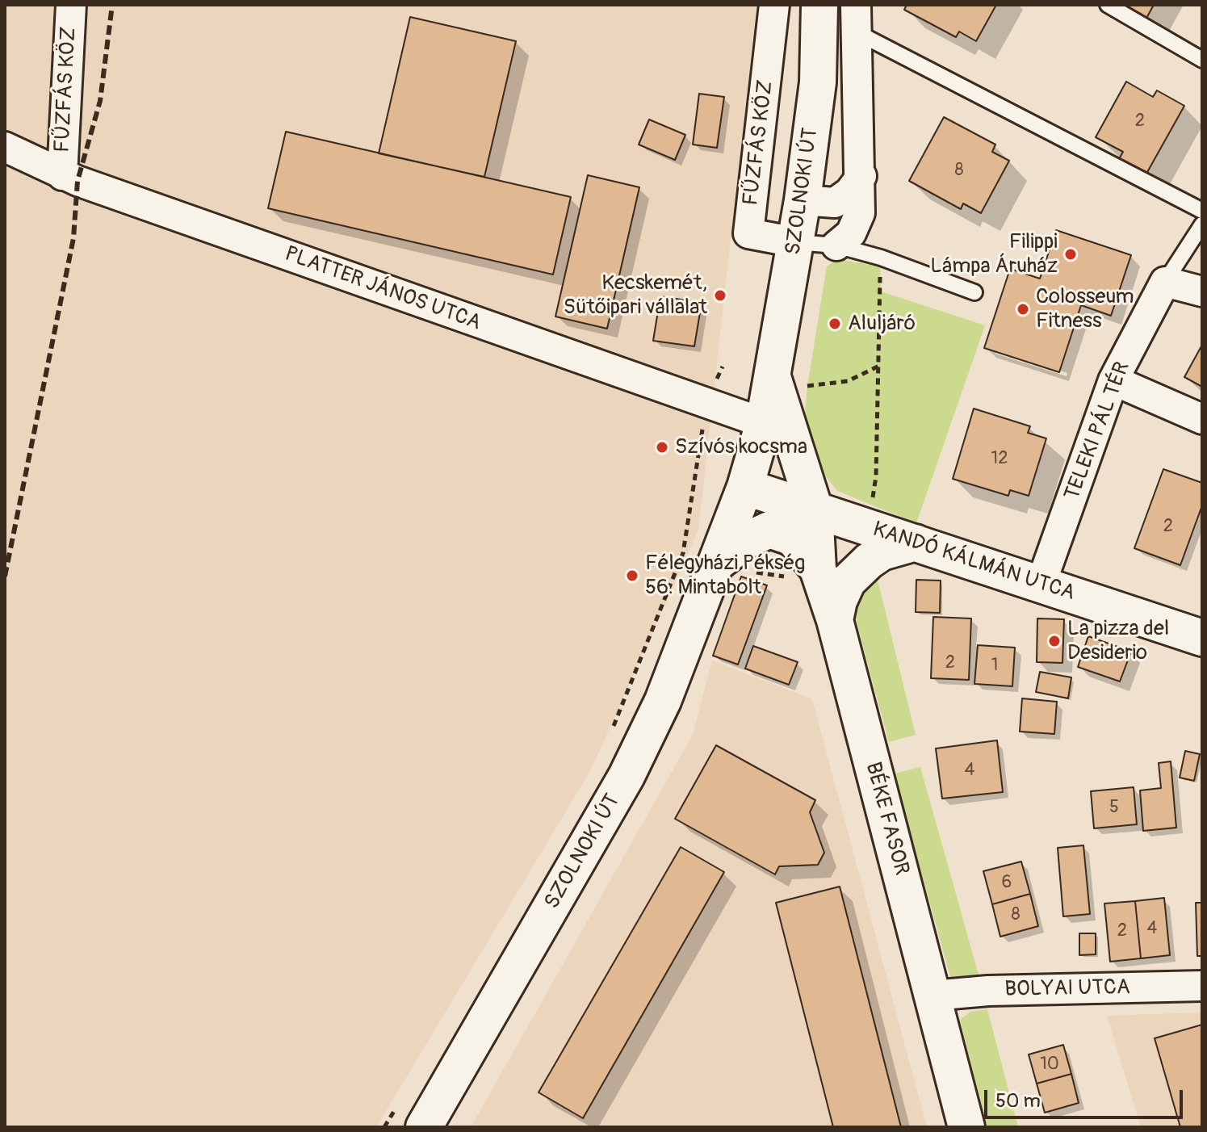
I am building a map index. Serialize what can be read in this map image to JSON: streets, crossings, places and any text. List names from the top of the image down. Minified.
{"streets":{"street":["FŰZFÁS KÖZ","SZOLNOKI ÚT","PLATTER JÁNOS UTCA","TELEKI PÁL TÉR","KANDÓ KÁLMÁN UTCA","BÉKE FASOR","BOLYAI UTCA"]},"crossings":[["FŰZFÁS KÖZ","SZOLNOKI ÚT"],["FŰZFÁS KÖZ","PLATTER JÁNOS UTCA"],["SZOLNOKI ÚT","PLATTER JÁNOS UTCA"],["SZOLNOKI ÚT","KANDÓ KÁLMÁN UTCA"],["SZOLNOKI ÚT","BÉKE FASOR"],["TELEKI PÁL TÉR","KANDÓ KÁLMÁN UTCA"],["KANDÓ KÁLMÁN UTCA","BÉKE FASOR"],["BÉKE FASOR","BOLYAI UTCA"]],"places":["Filippi Lámpa Áruház","Kecskemét, Sütőipari vállalat","Colosseum Fitness","Aluljáró","Szívós kocsma","Félegyházi Pékség 56. Mintabolt","La pizza del Desiderio"],"house_numbers":["2","8","12","2","2","1","4","5","6","8","4","2","10"],"scale_bar":"50 m"}
